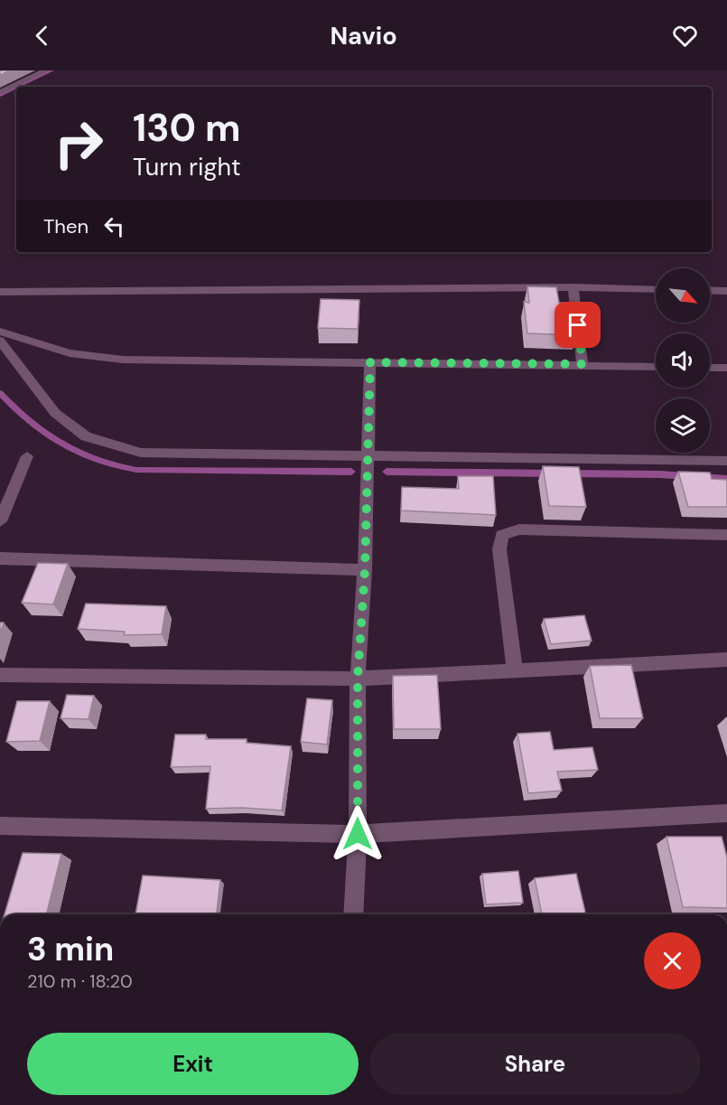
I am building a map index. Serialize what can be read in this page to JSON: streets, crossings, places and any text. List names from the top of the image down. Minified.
{"north":"bottom right","page":{"header":"Navio","turn":["130 m","Turn right"],"then":"Then","heading":["3 min","210 m · 18:20"],"buttons":["Exit","Share"]}}
